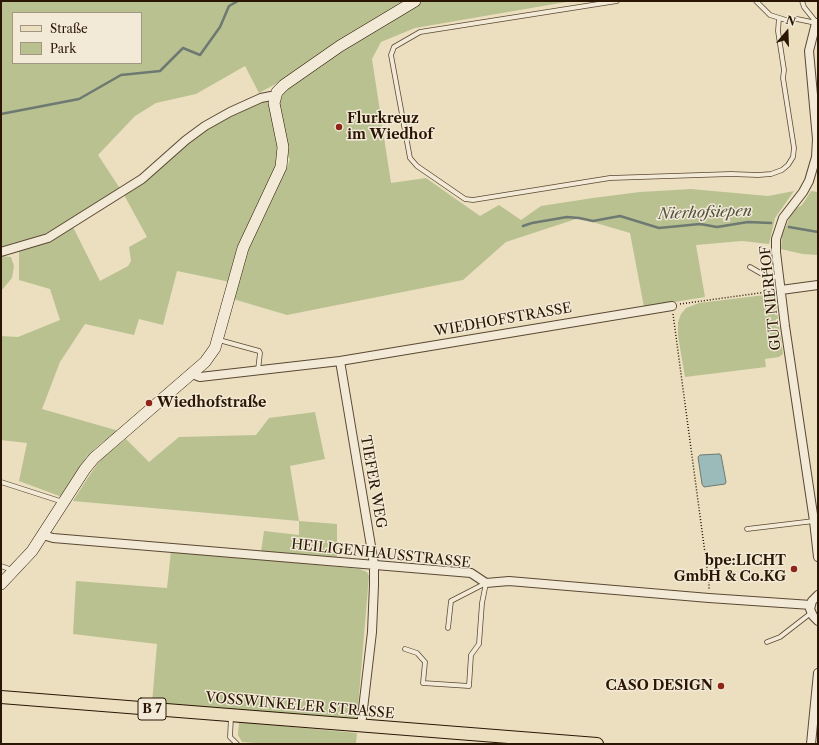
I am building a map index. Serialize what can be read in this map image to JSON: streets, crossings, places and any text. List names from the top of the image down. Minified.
{"streets":{"main road":["VOSSWINKELER STRASSE","B 7"],"street":["GUT NIERHOF","WIEDHOFSTRASSE","TIEFER WEG","HEILIGENHAUSSTRASSE"]},"crossings":[["WIEDHOFSTRASSE","TIEFER WEG"],["TIEFER WEG","HEILIGENHAUSSTRASSE"],["TIEFER WEG","VOSSWINKELER STRASSE"]],"water":["Nierhofsiepen"],"places":["Flurkreuz im Wiedhof","Wiedhofstraße","bpe:LICHT GmbH & Co.KG","CASO DESIGN"],"legend":["Straße","Park"],"north":"top"}
